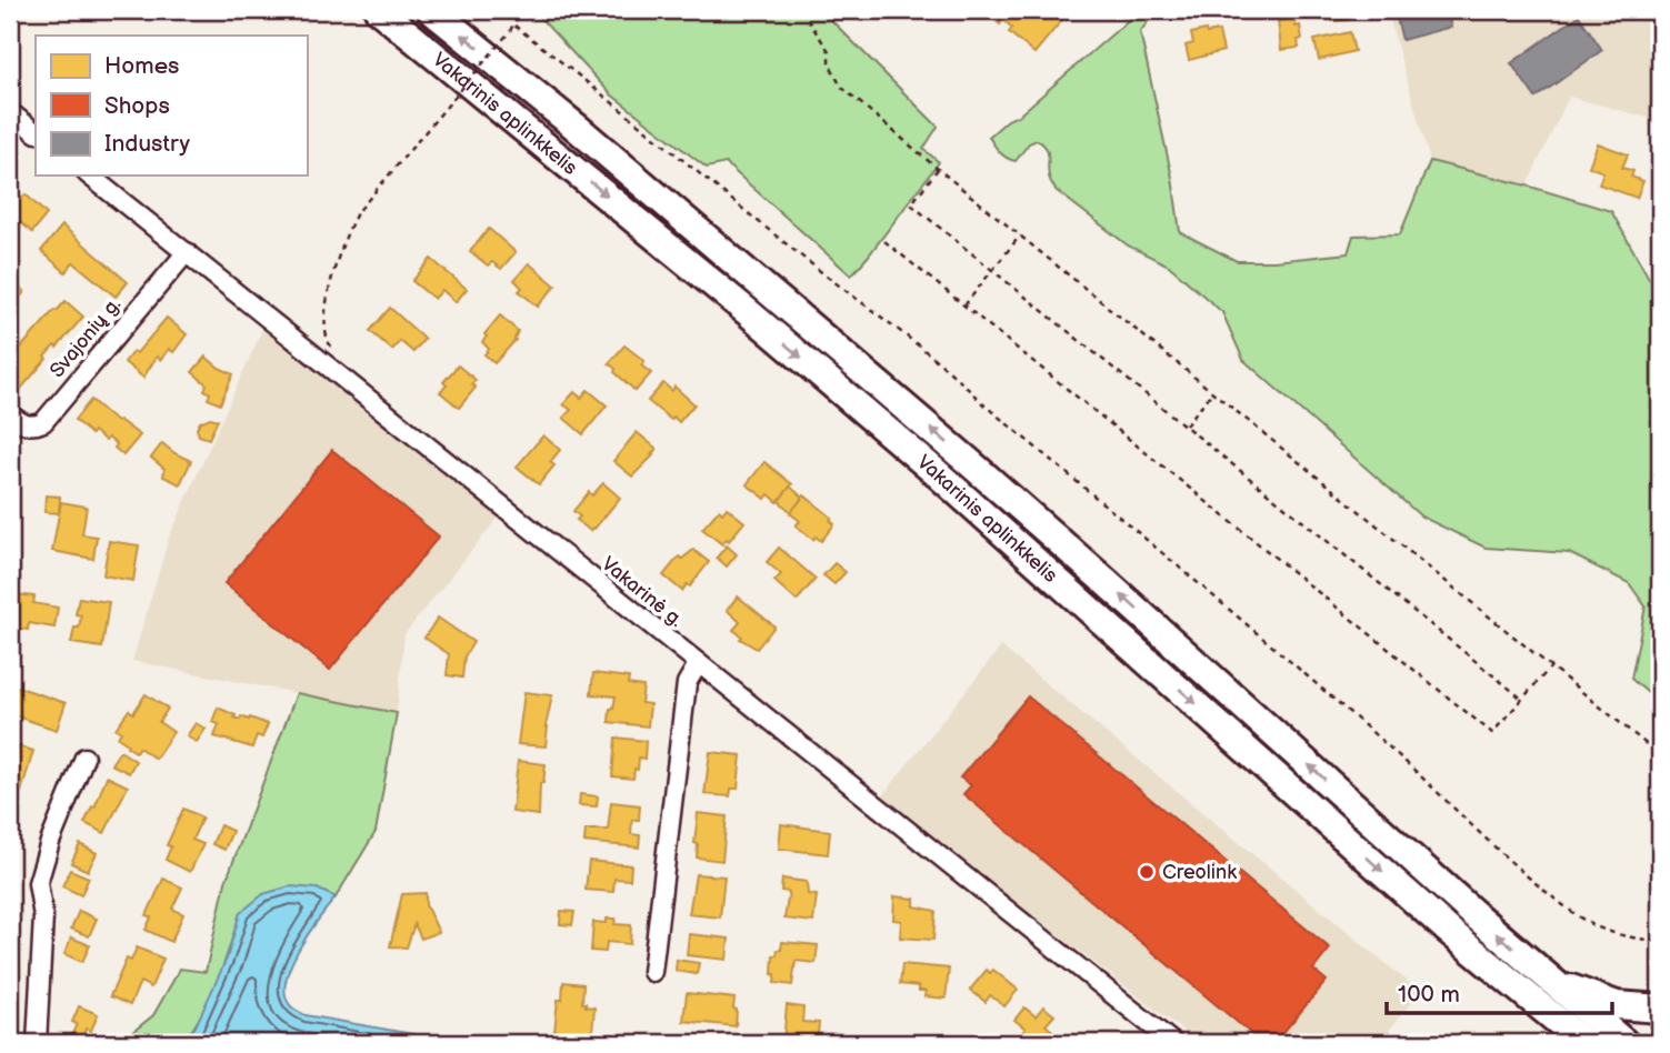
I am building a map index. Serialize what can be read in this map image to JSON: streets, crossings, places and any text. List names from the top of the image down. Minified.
{"streets":{"highway":["Vakarinis aplinkkelis"],"street":["Svajonių g.","Vakarinė g."]},"crossings":[["Svajonių g.","Vakarinė g."]],"places":["Creolink"],"legend":["Homes","Shops","Industry"],"scale_bar":"100 m"}
